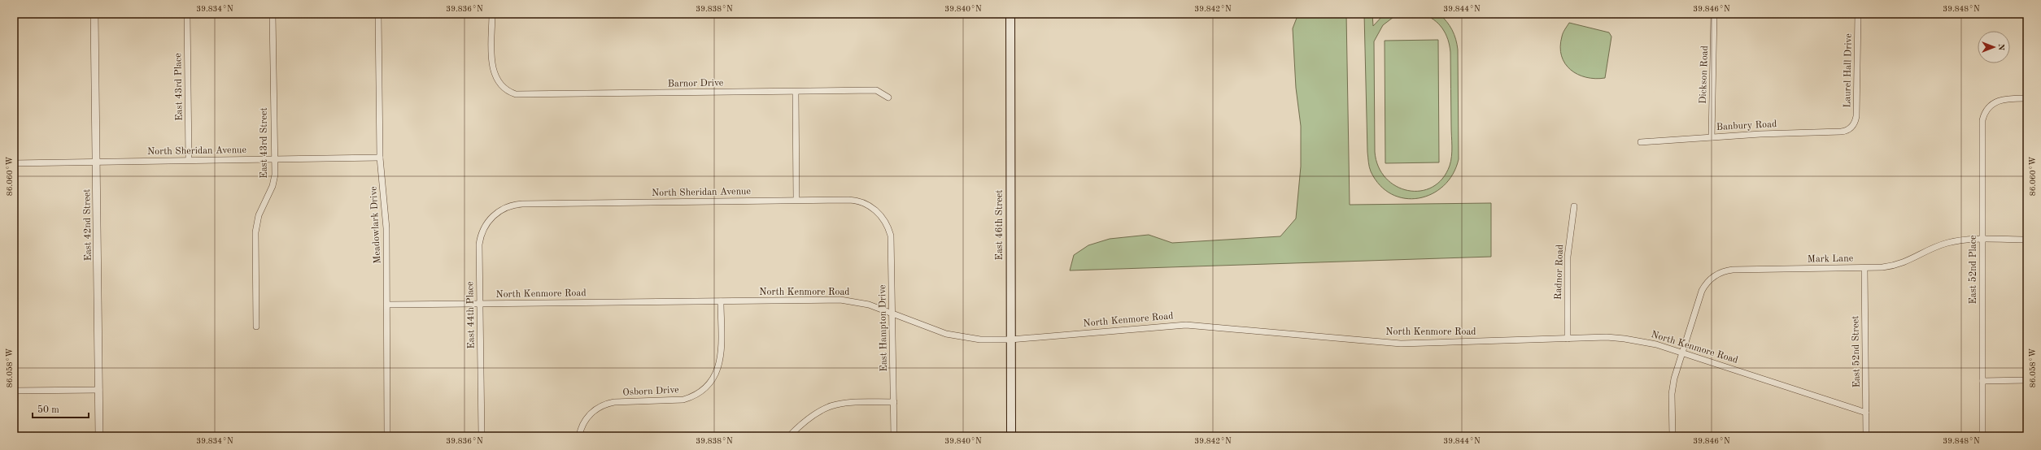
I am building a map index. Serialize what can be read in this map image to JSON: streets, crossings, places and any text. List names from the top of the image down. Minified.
{"streets":{"main road":["East 46th Street"],"street":["Laurel Hall Drive","Dickson Road","Barnor Drive","East 43rd Place","Banbury Road","East 43rd Street","North Sheridan Avenue","East 42nd Street","Meadowlark Drive","Mark Lane","East 52nd Place","Radnor Road","North Kenmore Road","East 44th Place","East Hampton Drive","East 52nd Street","Osborn Drive"]},"crossings":[["Laurel Hall Drive","Banbury Road"],["Dickson Road","Banbury Road"],["East 43rd Place","North Sheridan Avenue"],["East 43rd Street","North Sheridan Avenue"],["North Sheridan Avenue","East 42nd Street"],["North Sheridan Avenue","Meadowlark Drive"],["North Sheridan Avenue","East 44th Place"],["North Sheridan Avenue","East Hampton Drive"],["Meadowlark Drive","North Kenmore Road"],["East 46th Street","North Kenmore Road"],["Mark Lane","East 52nd Place"],["Mark Lane","North Kenmore Road"],["Mark Lane","East 52nd Street"],["Radnor Road","North Kenmore Road"],["North Kenmore Road","East 44th Place"],["North Kenmore Road","East Hampton Drive"],["North Kenmore Road","East 52nd Street"],["North Kenmore Road","Osborn Drive"]],"scale_bar":"50 m","north":"right","coordinates":["39.834°N","39.836°N","39.838°N","39.840°N","39.842°N","39.844°N","39.846°N","39.848°N","86.060°W","86.058°W"]}
